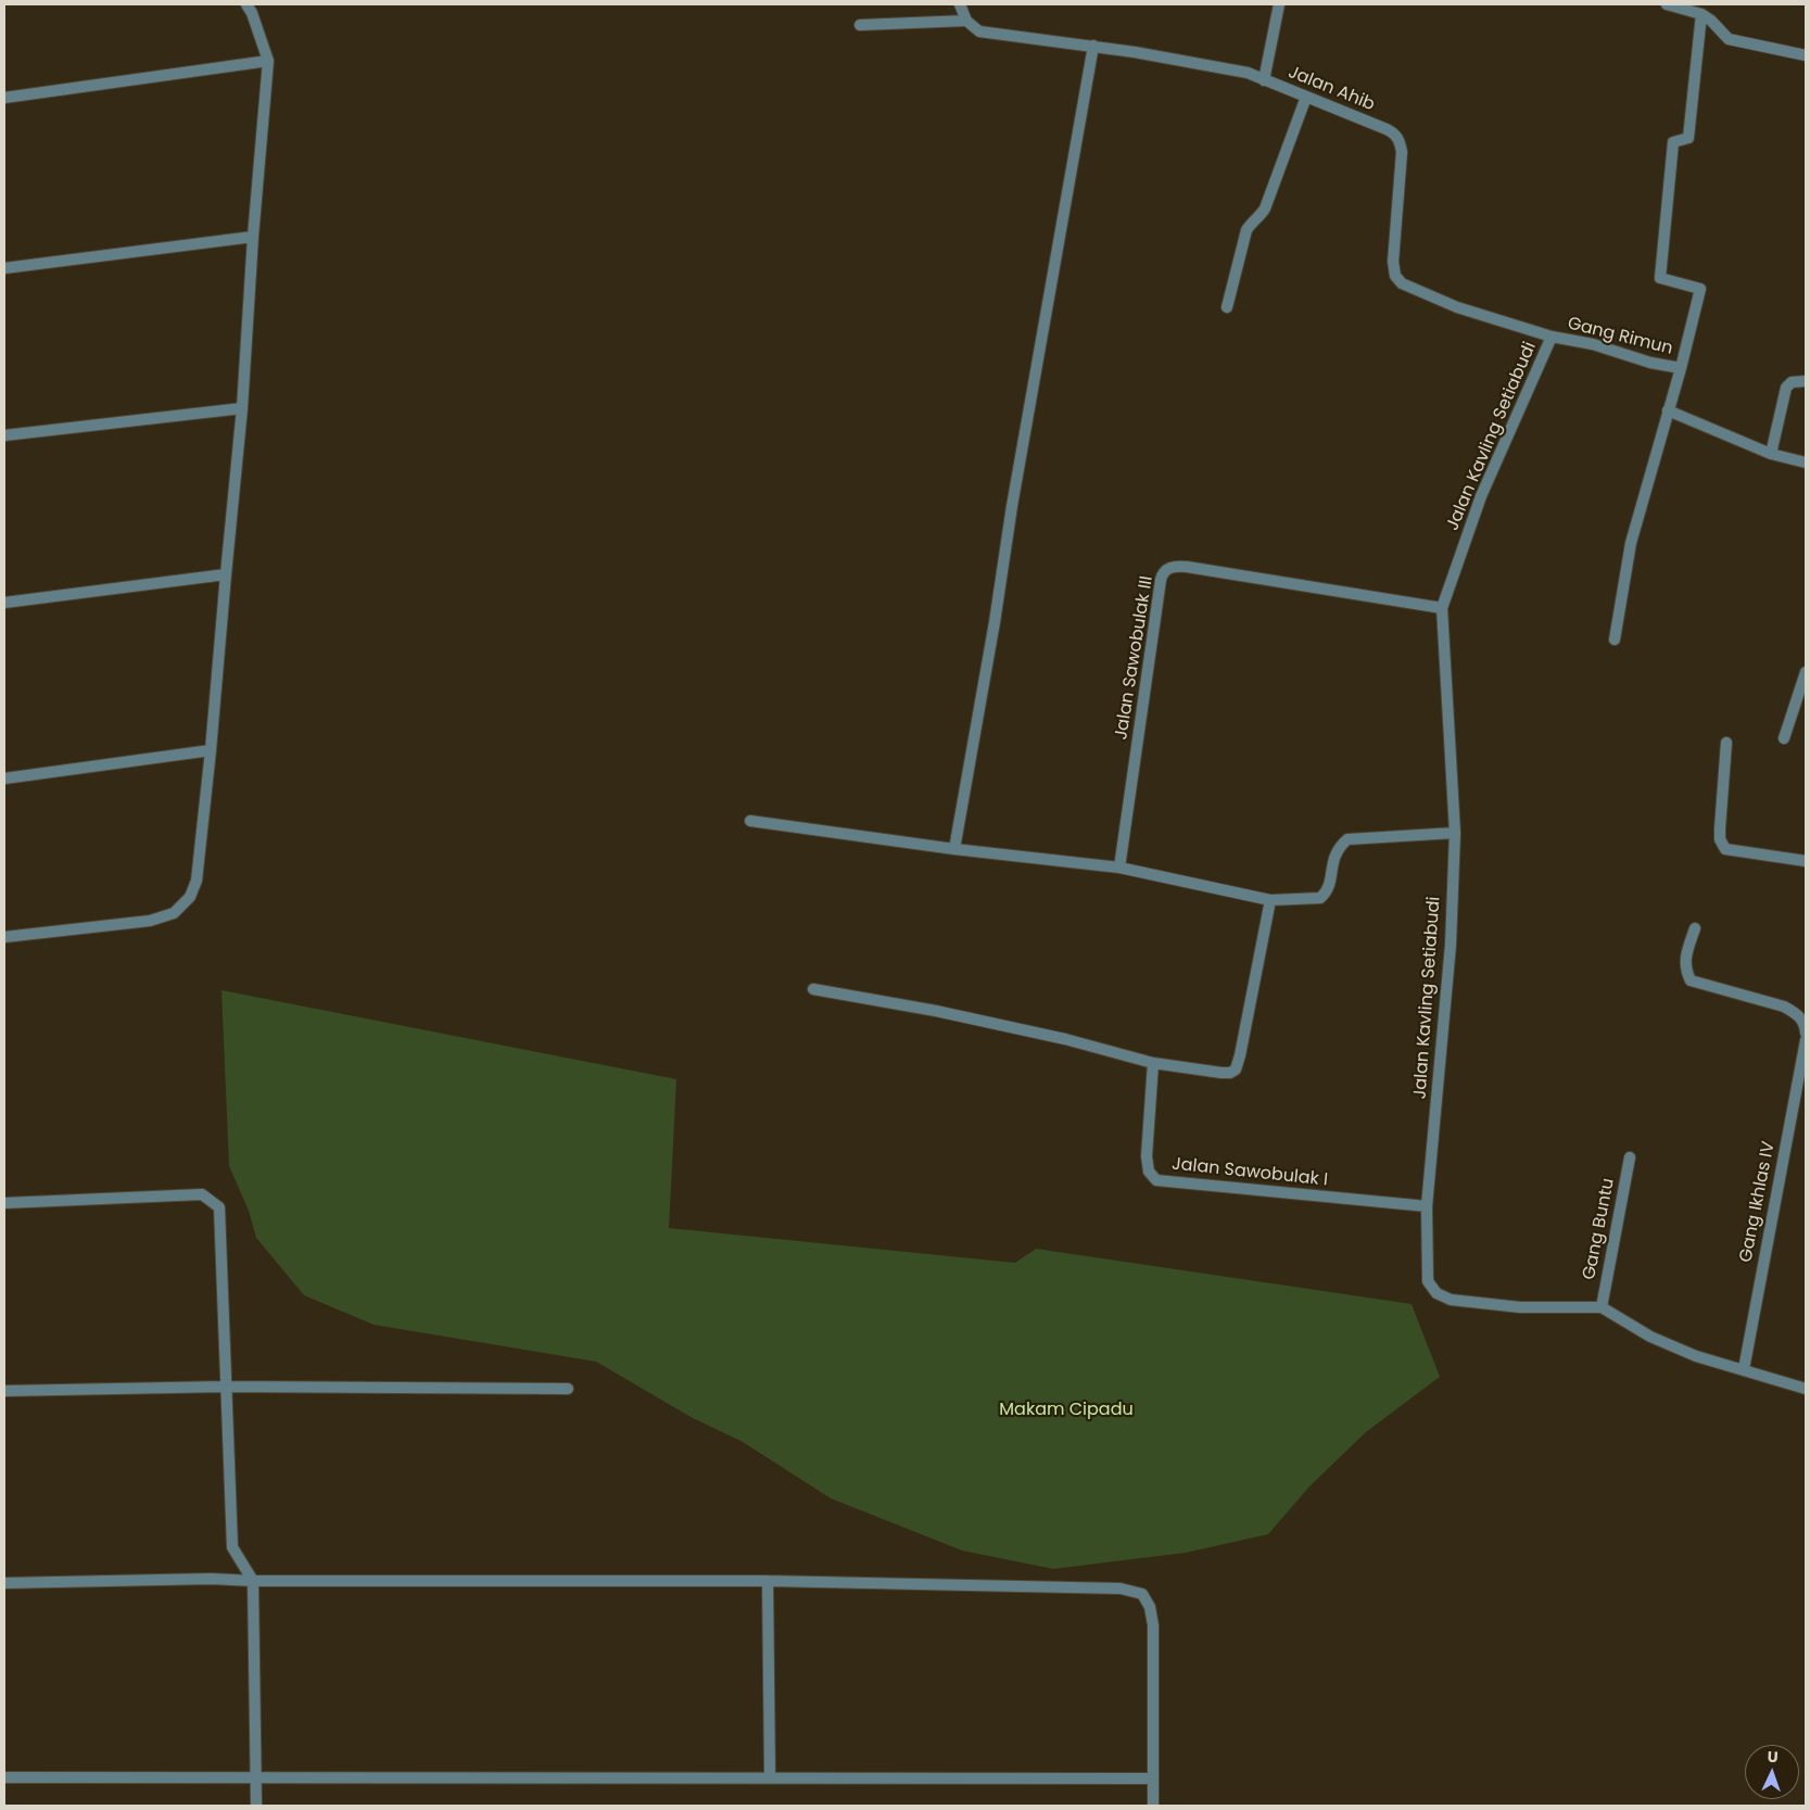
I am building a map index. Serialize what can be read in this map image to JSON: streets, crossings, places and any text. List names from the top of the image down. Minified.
{"streets":{"street":["Jalan Ahib","Gang Rimun","Jalan Kavling Setiabudi","Jalan Sawobulak III","Jalan Sawobulak I","Gang Ikhlas IV","Gang Buntu"]},"crossings":[["Jalan Ahib","Gang Rimun"],["Jalan Ahib","Jalan Kavling Setiabudi"],["Gang Rimun","Jalan Kavling Setiabudi"],["Jalan Kavling Setiabudi","Jalan Sawobulak III"],["Jalan Kavling Setiabudi","Jalan Sawobulak I"],["Jalan Kavling Setiabudi","Gang Buntu"]],"parks":["Makam Cipadu"],"north":"top"}
